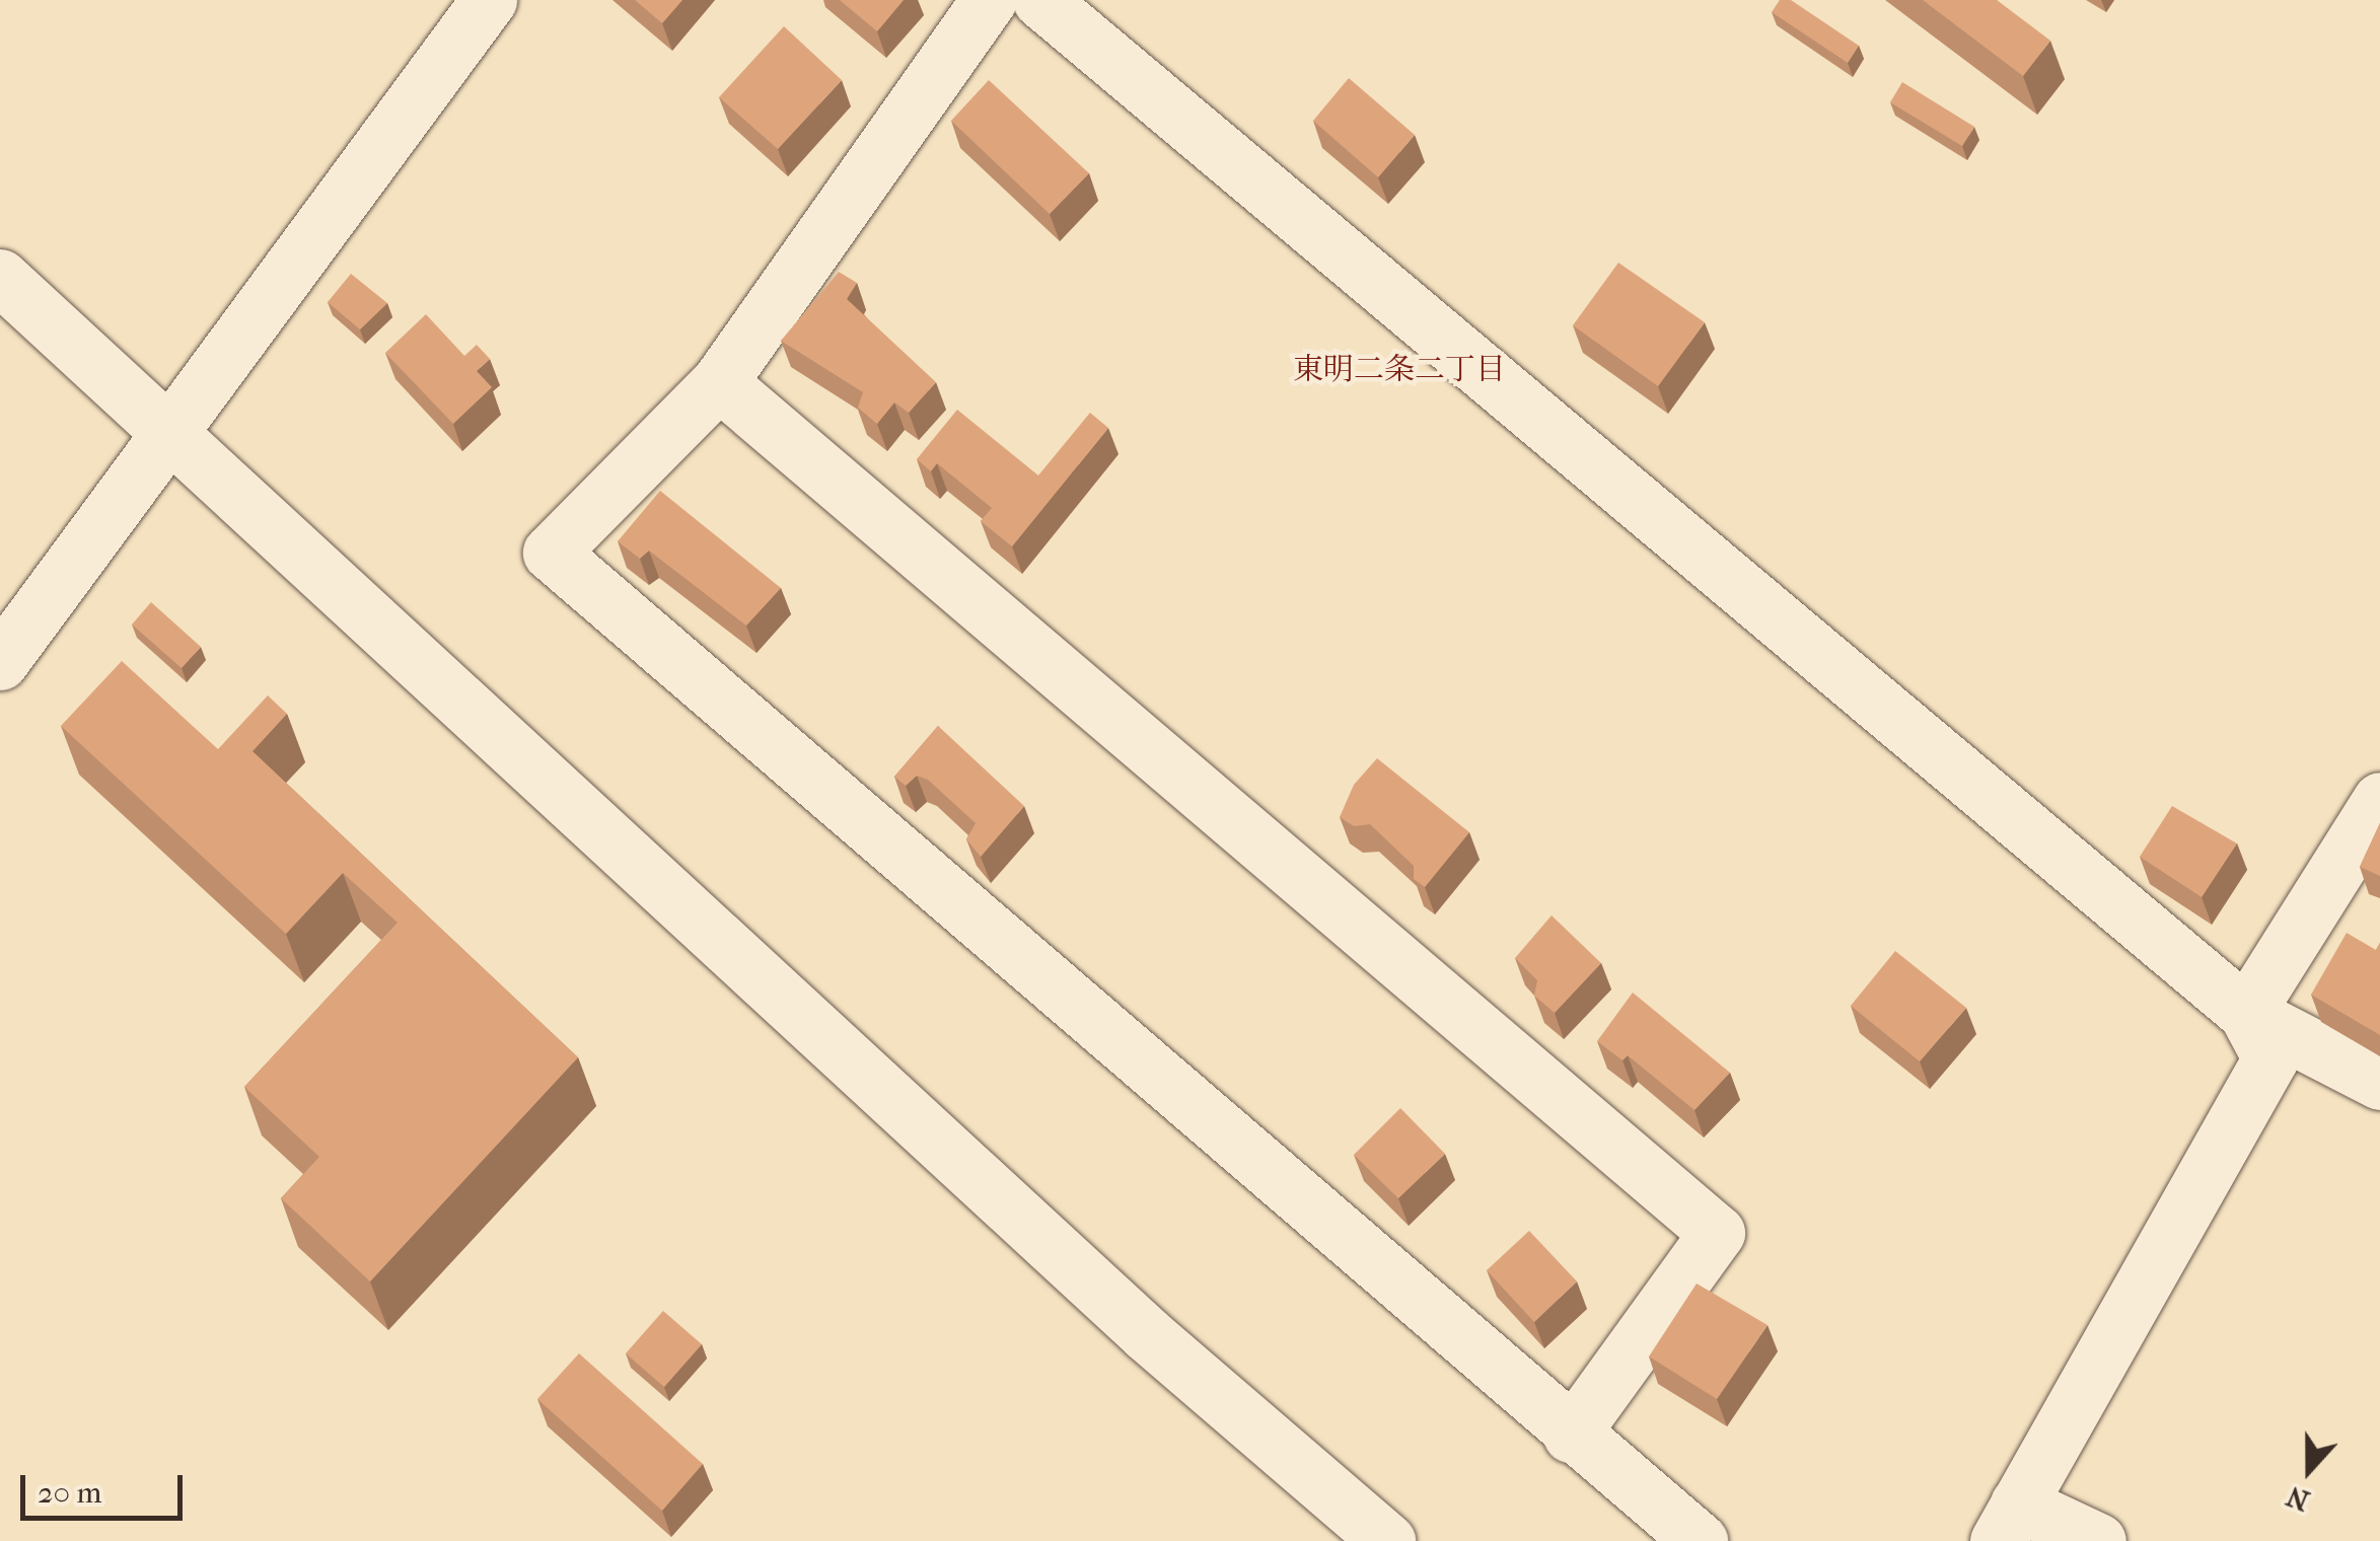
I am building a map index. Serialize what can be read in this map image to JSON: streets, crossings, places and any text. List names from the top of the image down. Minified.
{"districts":["東明二条二丁目"],"scale_bar":"20 m","north":"bottom"}
